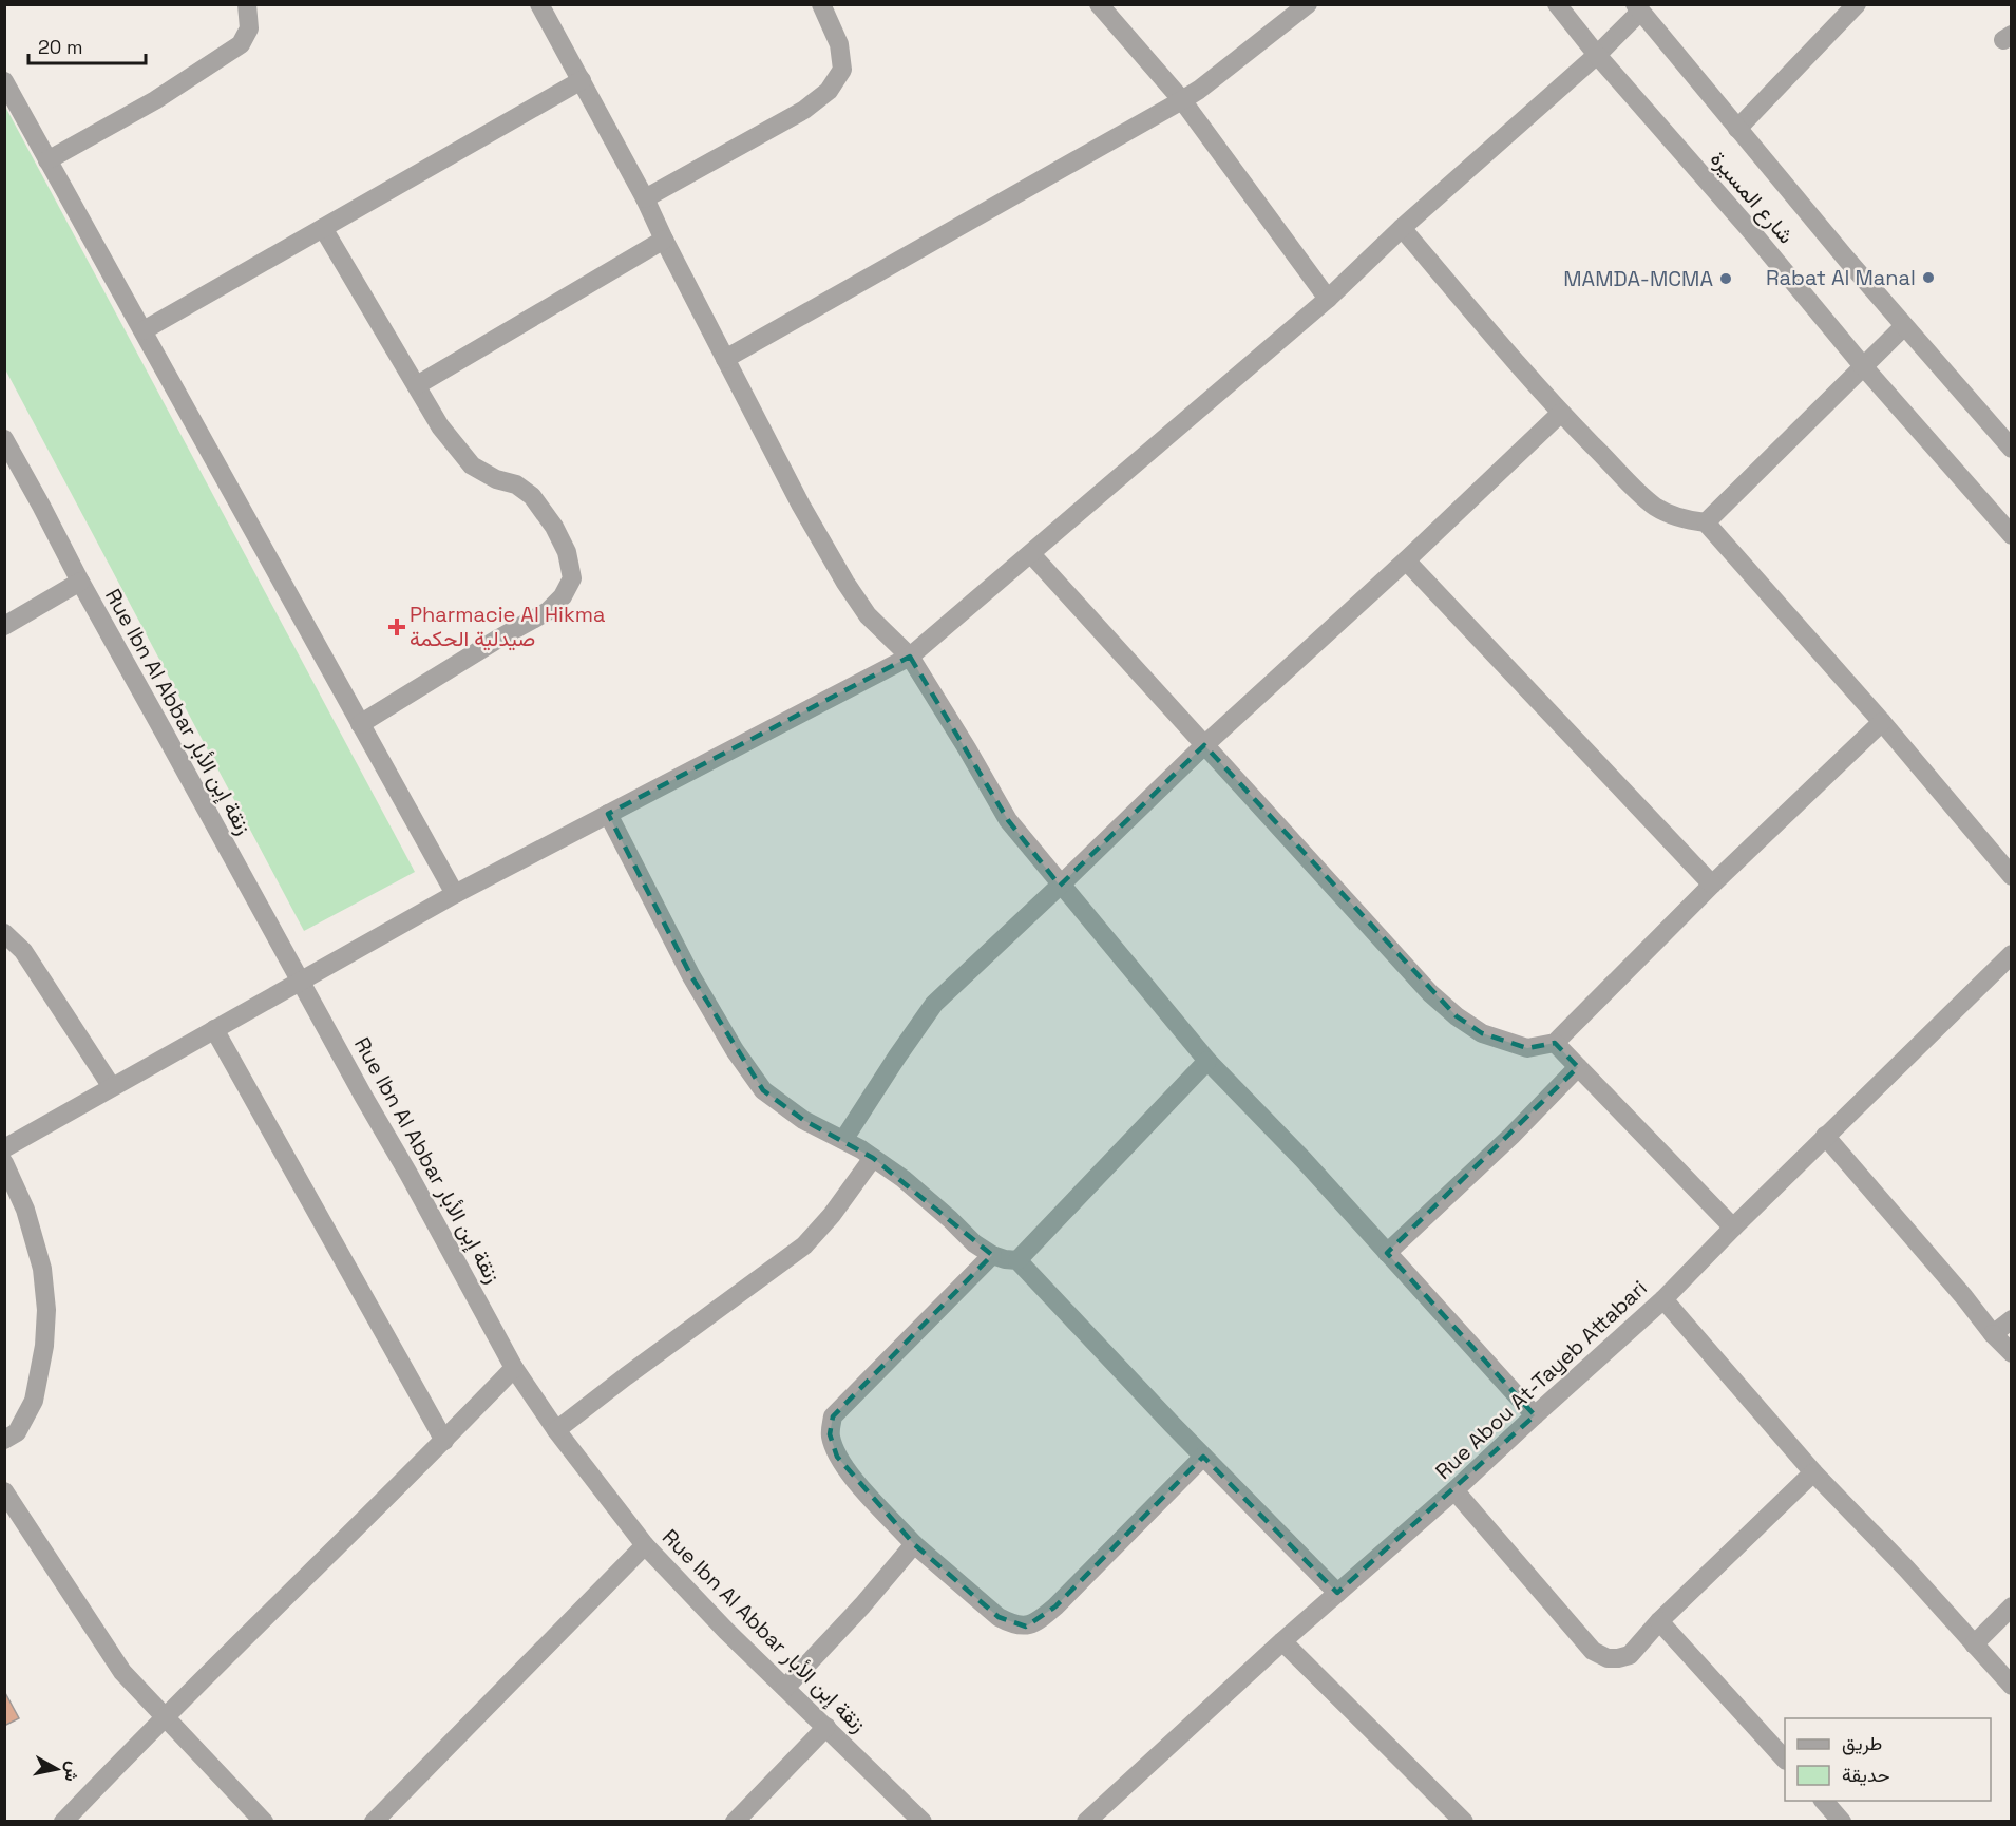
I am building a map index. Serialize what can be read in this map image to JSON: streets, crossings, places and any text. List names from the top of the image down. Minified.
{"streets":{"street":["شارع المسيرة","Rue Ibn Al Abbar زنقة إبن الأبار","Rue Abou At-Tayeb Attabari"]},"places":{"other":["Rabat Al Manal","MAMDA-MCMA"],"health":["Pharmacie Al Hikma صيدلية الحكمة"]},"legend":["طريق","حديقة"],"scale_bar":"20 m","north":"right"}
